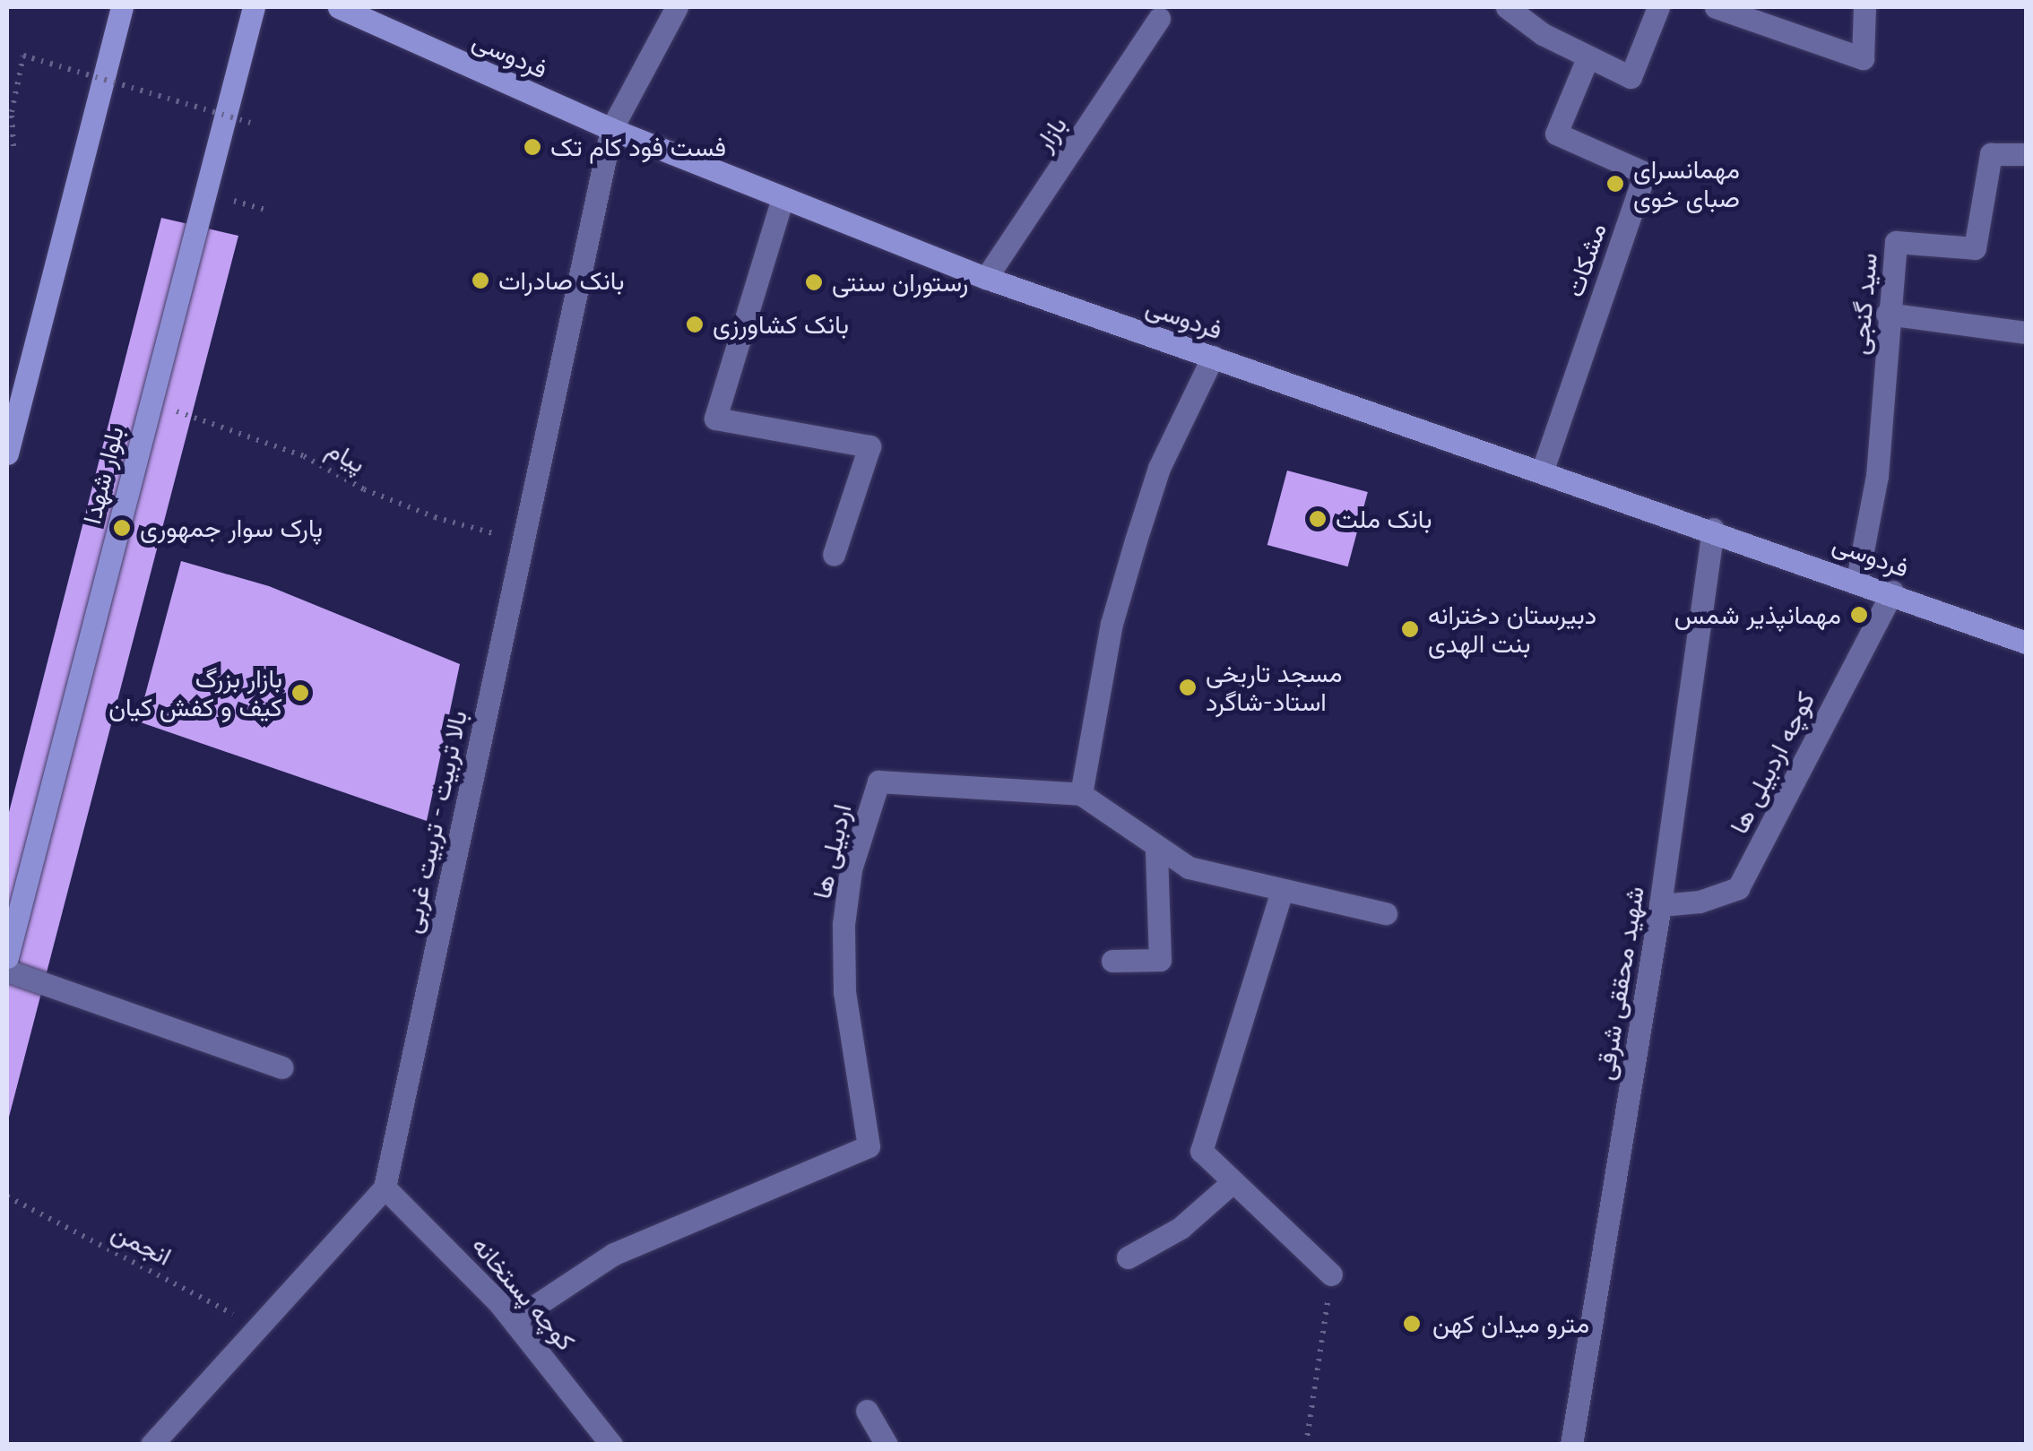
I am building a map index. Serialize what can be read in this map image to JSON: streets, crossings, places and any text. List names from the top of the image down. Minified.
{"streets":{"main road":["فردوسی","بلوار شهدا"],"street":["بازار","مشکات","سید گنجی","کوچه اردبیلی ها","بالا تربیت - تربیت غربی","اردبیلی ها","شهید محققی شرقی","کوچه پستخانه"],"path":["پیام","انجمن"]},"crossings":[["فردوسی","بازار"],["فردوسی","مشکات"],["فردوسی","سید گنجی"],["فردوسی","کوچه اردبیلی ها"],["فردوسی","بالا تربیت - تربیت غربی"],["فردوسی","شهید محققی شرقی"],["پیام","بلوار شهدا"],["پیام","بالا تربیت - تربیت غربی"],["کوچه اردبیلی ها","شهید محققی شرقی"],["بالا تربیت - تربیت غربی","انجمن"],["بالا تربیت - تربیت غربی","کوچه پستخانه"],["اردبیلی ها","کوچه پستخانه"]],"places":["فست فود کام تک","مهمانسرای صبای خوی","بانک صادرات","رستوران سنتی","بانک کشاورزی","بانک ملت","پارک سوار جمهوری","مهمانپذیر شمس","دبیرستان دخترانه بنت الهدی","مسجد تاریخی استاد-شاگرد","بازار بزرگ کیف و کفش کیان","مترو میدان کهن"]}
